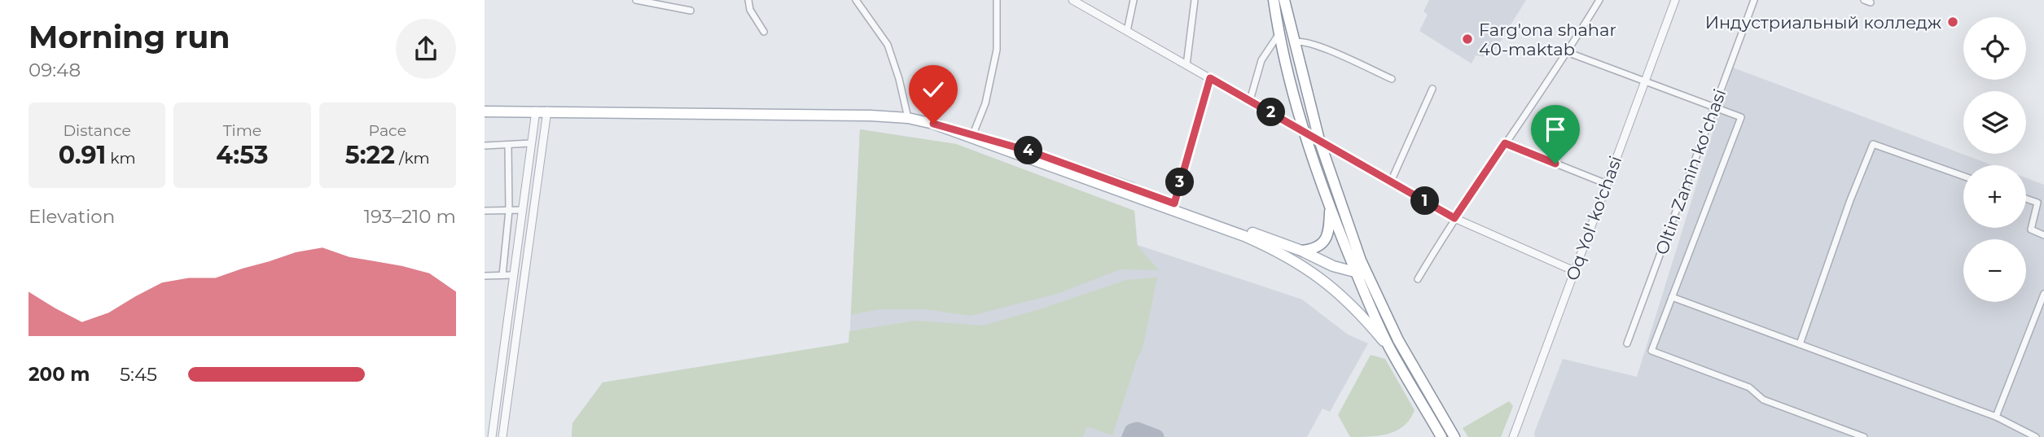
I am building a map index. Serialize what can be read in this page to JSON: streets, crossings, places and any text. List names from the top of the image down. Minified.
{"streets":{"street":["Oltin Zamin koʻchasi","Oq Yol' ko'chasi"]},"places":["Индустриальный колледж","Farg'ona shahar 40-maktab"],"page":{"heading":["Morning run","09:48"],"map_buttons":["+","−"],"stats":[["Distance","0.91 km"],["Time","4:53"],["Pace","5:22 /km"]],"pins":["2","4","3","1"],"chart":["Elevation","193–210 m"],"list":[{"name":"200 m","note":"5:45"}]}}
